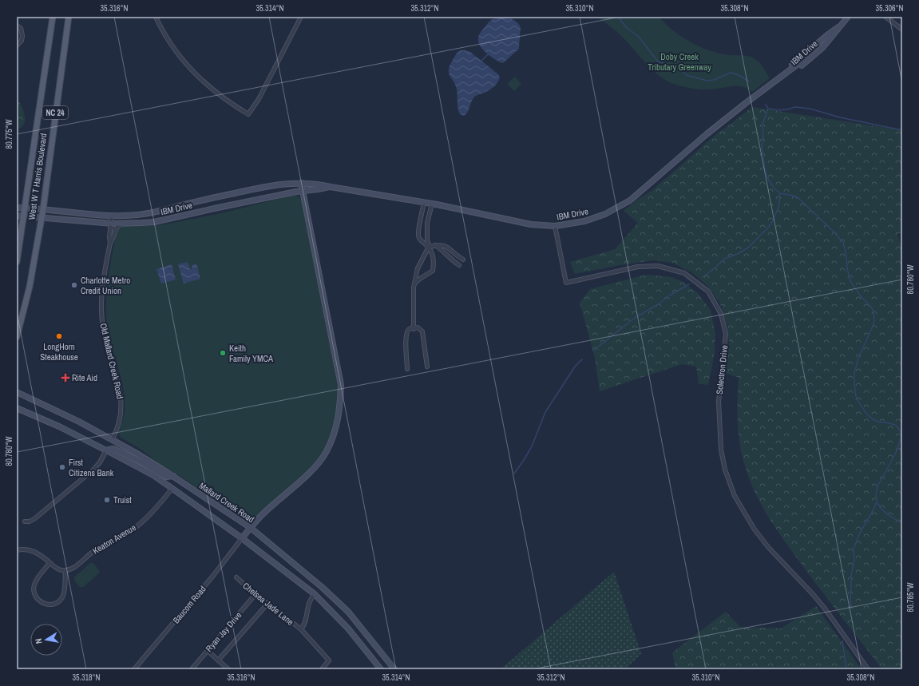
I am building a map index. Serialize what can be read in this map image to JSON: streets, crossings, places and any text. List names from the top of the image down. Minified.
{"streets":{"main road":["NC 24","West W T Harris Boulevard"],"street":["IBM Drive","Old Mallard Creek Road","Solectron Drive","Mallard Creek Road","Keaton Avenue","Chelsea Jade Lane","Baucom Road","Ryan Jay Drive"]},"crossings":[["IBM Drive","West W T Harris Boulevard"],["IBM Drive","Old Mallard Creek Road"],["IBM Drive","Solectron Drive"],["Old Mallard Creek Road","Mallard Creek Road"],["Chelsea Jade Lane","Ryan Jay Drive"]],"parks":["Doby Creek Tributary Greenway"],"places":{"other":["Charlotte Metro Credit Union","LongHorn Steakhouse","Keith Family YMCA","First Citizens Bank","Truist"],"health":["Rite Aid"]},"north":"left","coordinates":["35.316°N","35.314°N","35.312°N","35.310°N","35.308°N","35.306°N","80.775°W","80.780°W","80.785°W","35.318°N"]}
